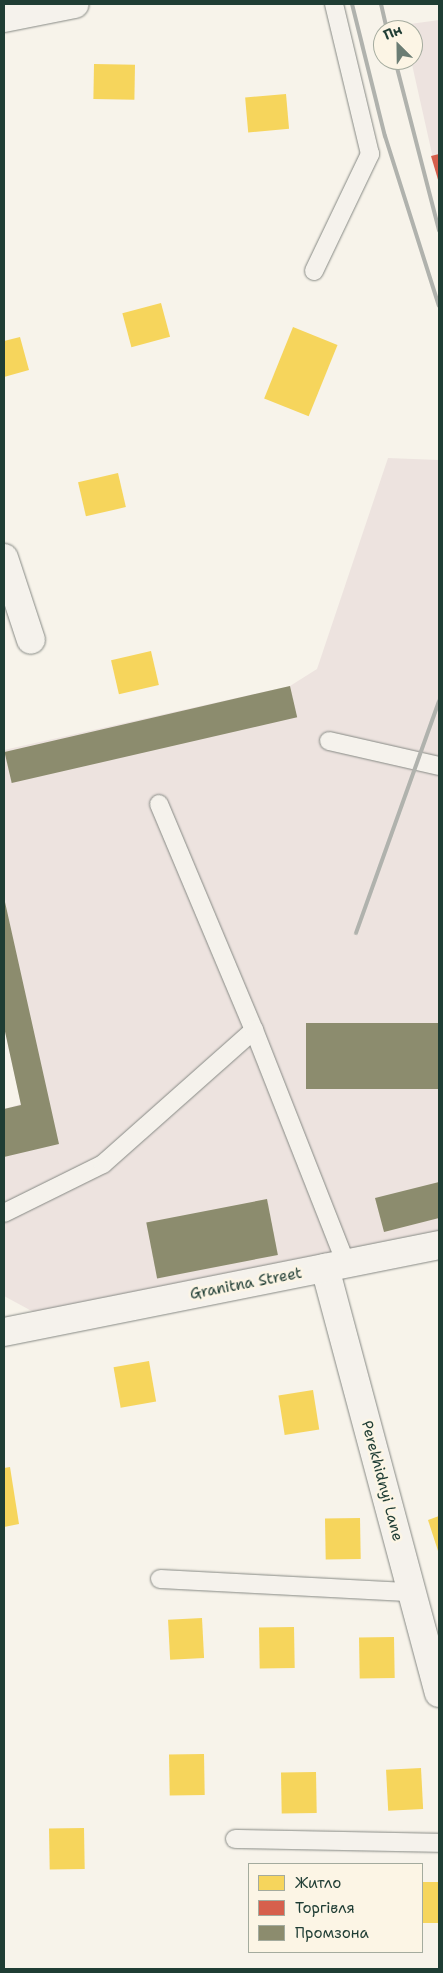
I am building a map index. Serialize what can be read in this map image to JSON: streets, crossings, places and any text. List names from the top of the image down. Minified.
{"streets":{"street":["Granitna Street","Perekhidnyi Lane"]},"crossings":[["Granitna Street","Perekhidnyi Lane"]],"legend":["Житло","Торгівля","Промзона"],"north":"top left"}
